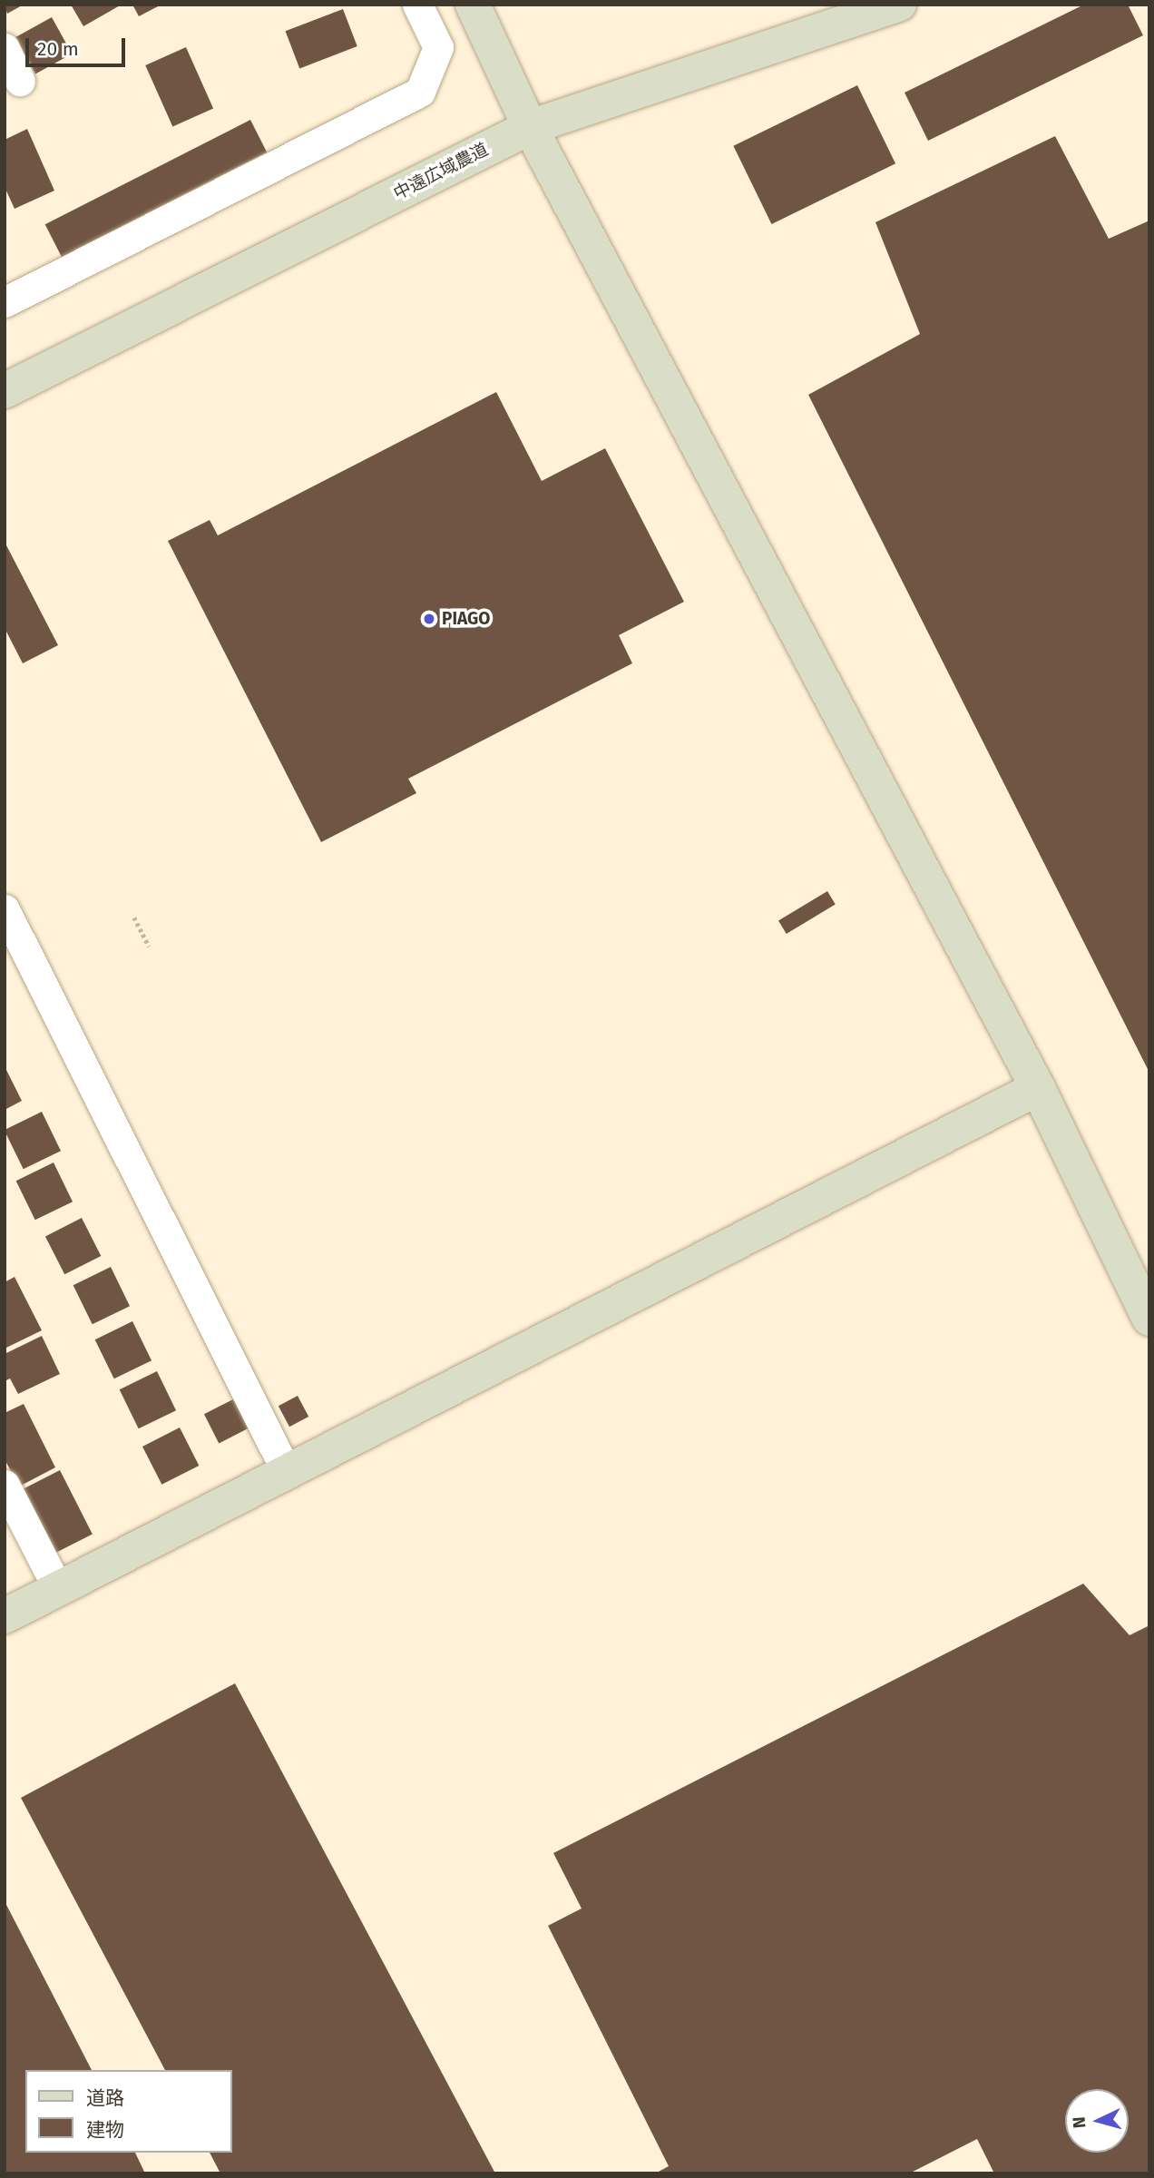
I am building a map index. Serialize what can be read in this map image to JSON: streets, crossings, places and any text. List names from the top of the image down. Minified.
{"streets":{"street":["中遠広域農道"]},"places":["PIAGO"],"legend":["道路","建物"],"scale_bar":"20 m","north":"left"}
